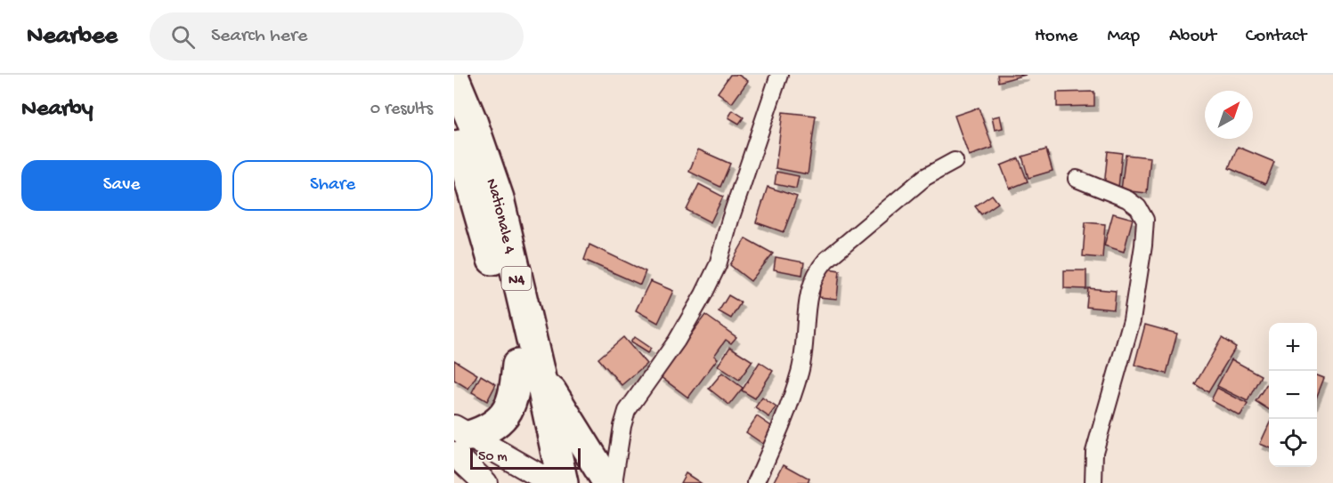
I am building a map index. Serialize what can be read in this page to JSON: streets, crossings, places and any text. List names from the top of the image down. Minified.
{"streets":{"highway":["Nationale 4","N4"]},"scale_bar":"50 m","north":"top right","page":{"header":"Nearbee","search":"Search here","nav":["Home","Map","About","Contact"],"heading":["Nearby","0 results"],"buttons":["Save","Share"],"map_buttons":["+","−"],"scale":"50 m"}}
